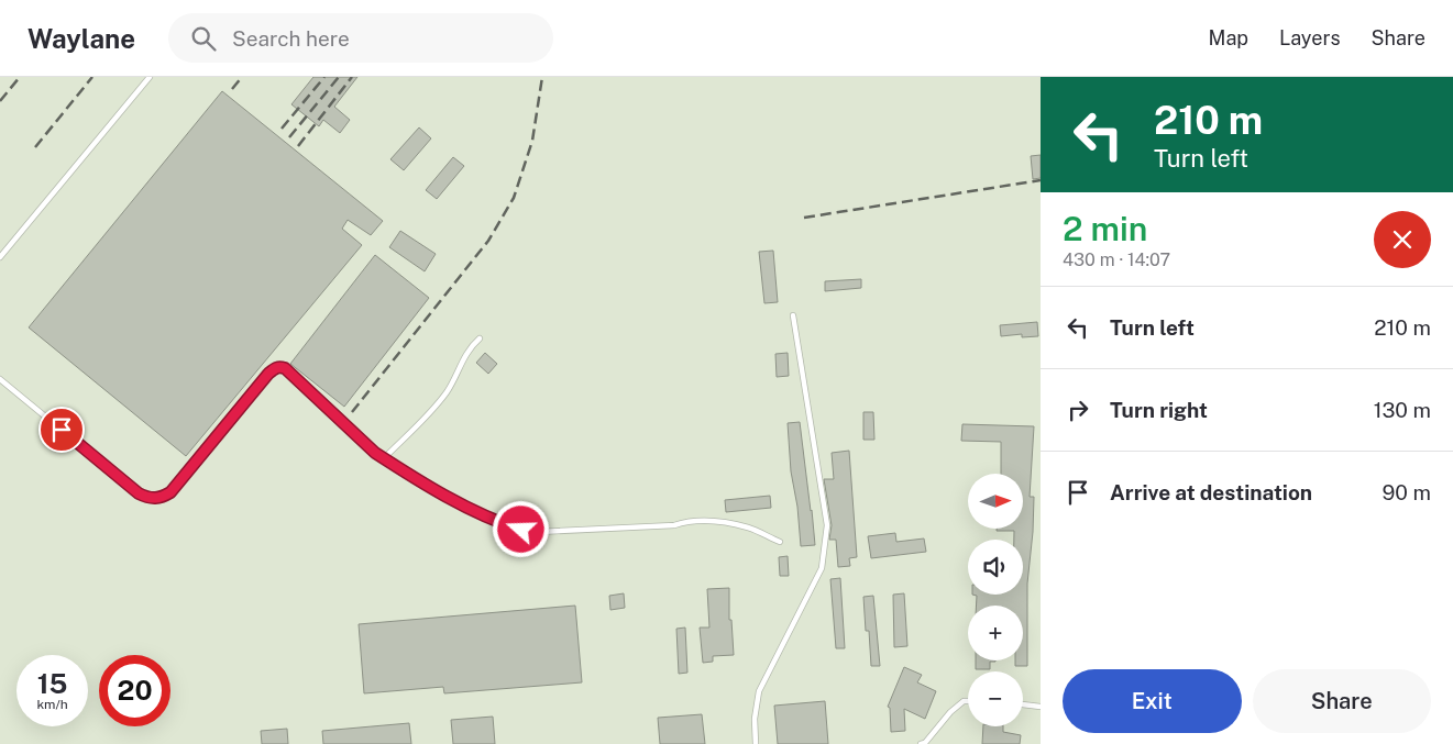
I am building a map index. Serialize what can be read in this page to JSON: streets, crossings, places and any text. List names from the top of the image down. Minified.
{"north":"right","page":{"header":"Waylane","search":"Search here","nav":["Map","Layers","Share"],"turn":["210 m","Turn left"],"heading":["2 min","430 m · 14:07"],"list":[{"name":"Turn left","value":"210 m"},{"name":"Turn right","value":"130 m"},{"name":"Arrive at destination","value":"90 m"}],"map_buttons":["+","−"],"speed":"15 km/h","limit":"20","buttons":["Exit","Share"]}}
